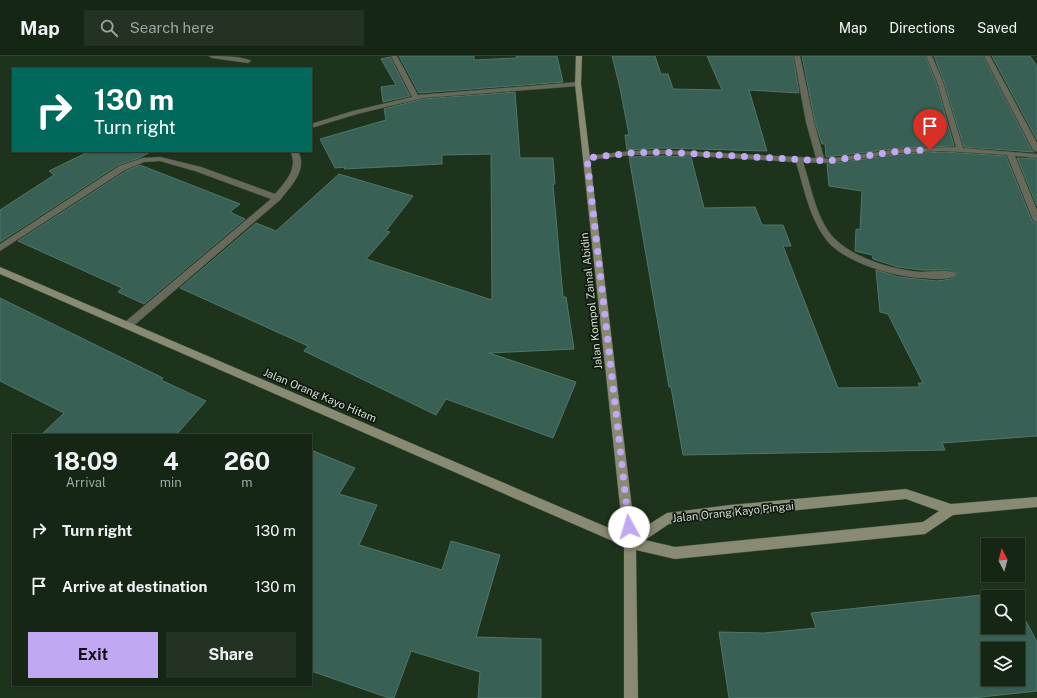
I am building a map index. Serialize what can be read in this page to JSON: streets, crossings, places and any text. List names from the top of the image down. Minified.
{"streets":{"main road":["Jalan Kompol Zainal Abidin","Jalan Orang Kayo Hitam","Jalan Orang Kayo Pingai"]},"crossings":[["Jalan Kompol Zainal Abidin","Jalan Orang Kayo Hitam"],["Jalan Kompol Zainal Abidin","Jalan Orang Kayo Pingai"],["Jalan Orang Kayo Hitam","Jalan Orang Kayo Pingai"]],"north":"top","page":{"header":"Map","search":"Search here","nav":["Map","Directions","Saved"],"turn":["130 m","Turn right"],"eta":["18:09","Arrival","4","min","260","m"],"list":[{"name":"Turn right","value":"130 m"},{"name":"Arrive at destination","value":"130 m"}],"buttons":["Exit","Share"]}}
